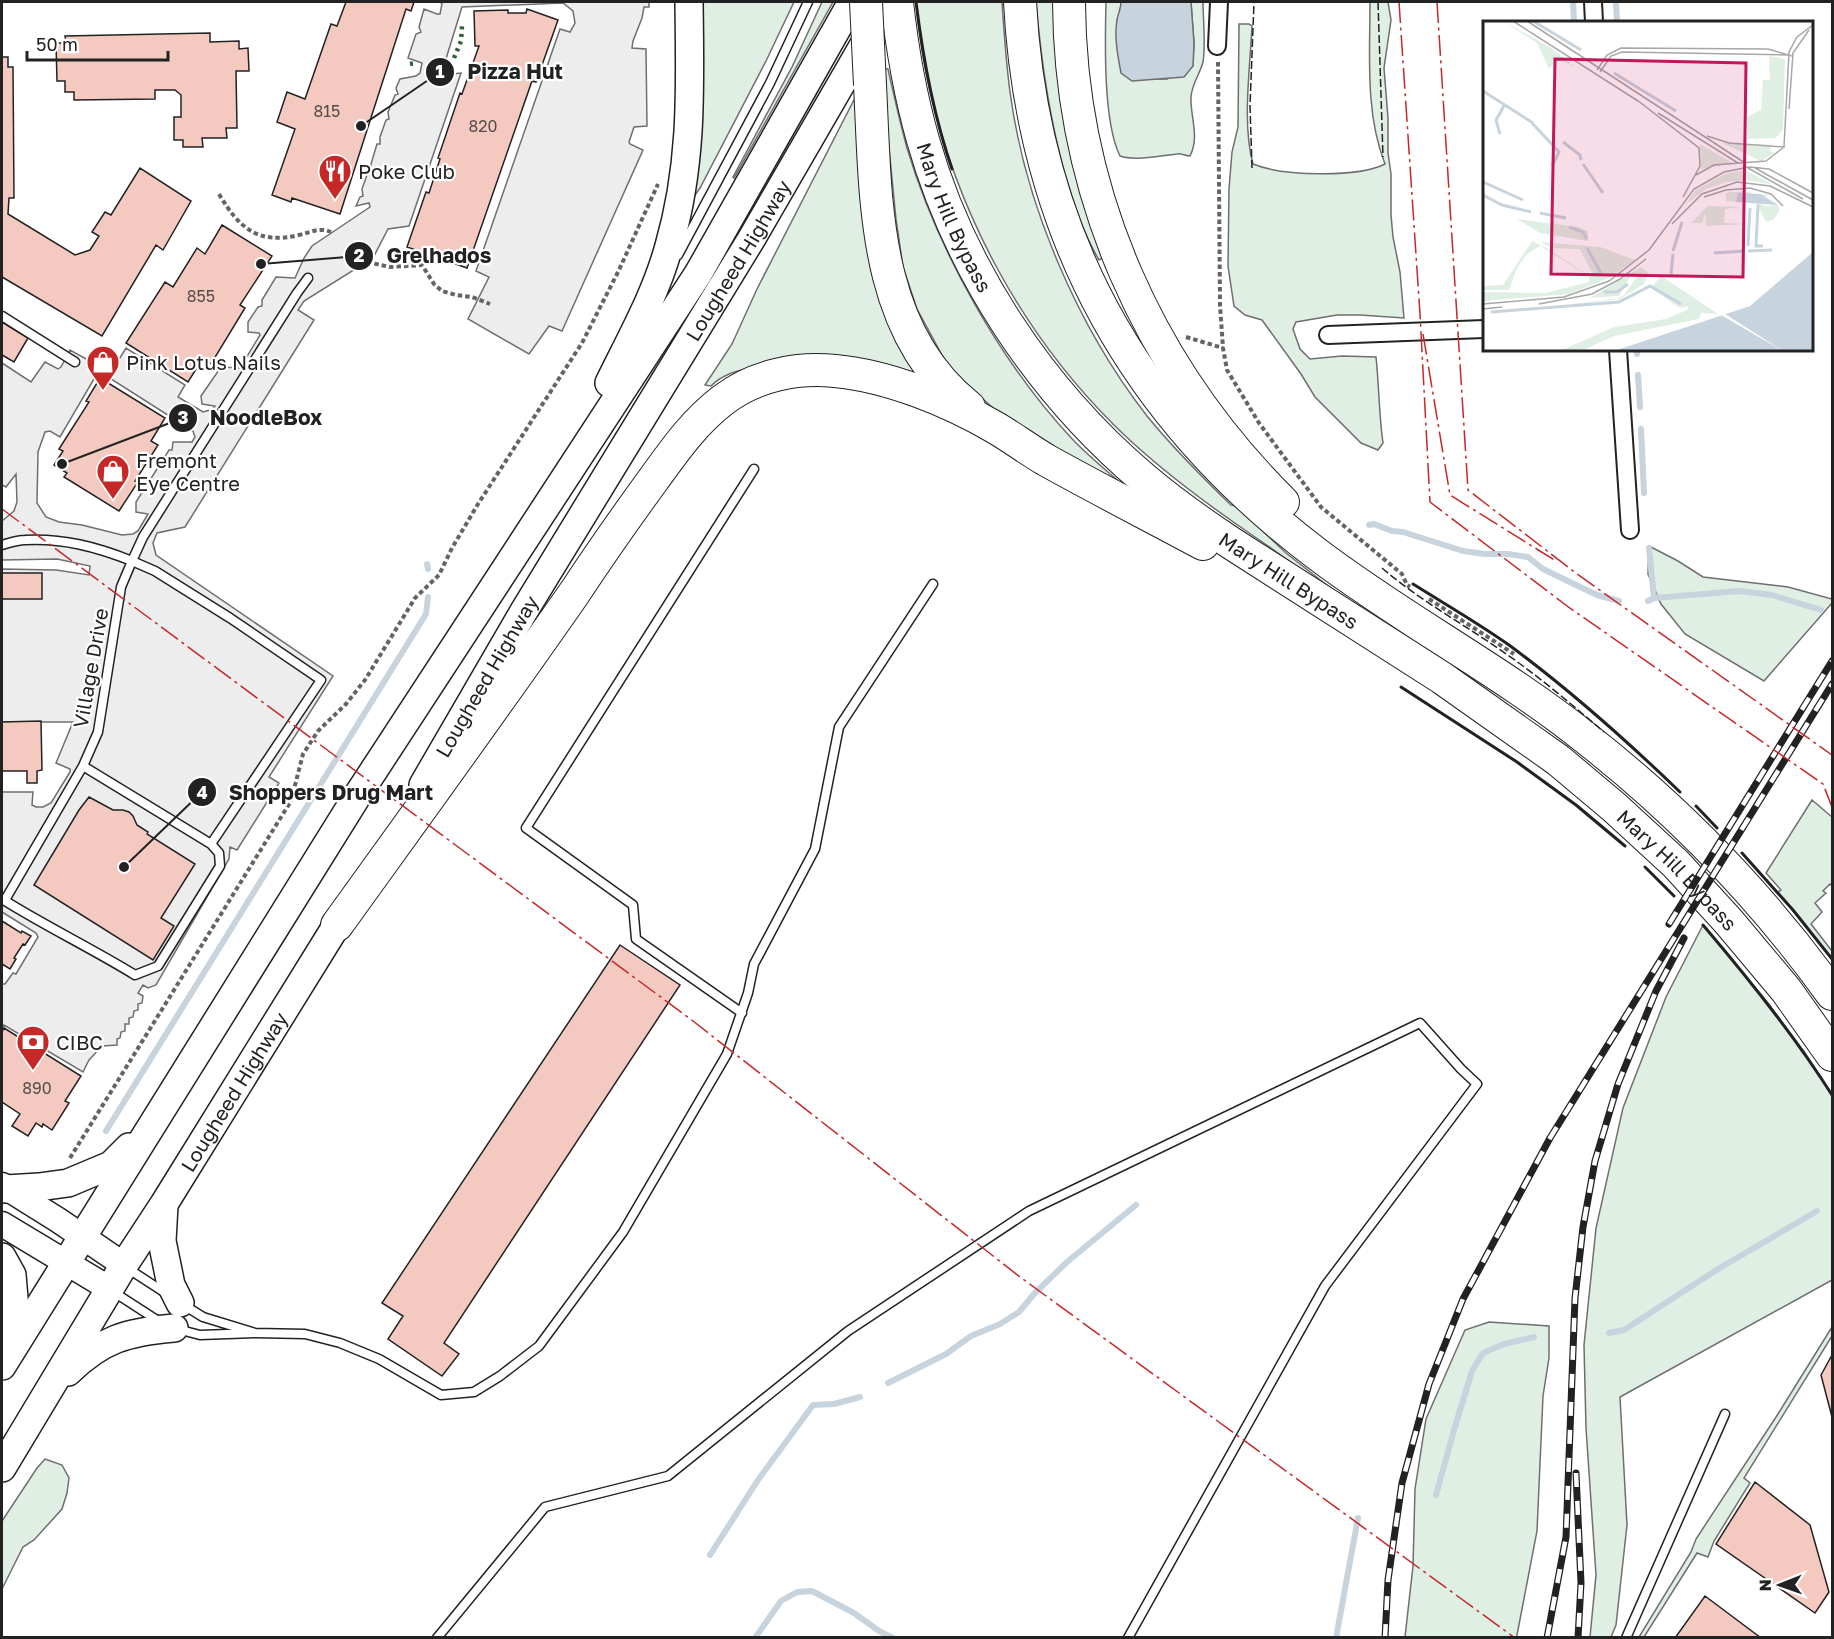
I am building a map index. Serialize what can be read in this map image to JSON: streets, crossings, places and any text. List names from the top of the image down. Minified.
{"streets":{"highway":["Mary Hill Bypass"],"main road":["Lougheed Highway"],"lane":["Village Drive"]},"crossings":[["Mary Hill Bypass","Lougheed Highway"]],"places":{"other":["Pizza Hut","Grelhados","NoodleBox","Shoppers Drug Mart"],"restaurant":["Poke Club"],"shop":["Pink Lotus Nails","Fremont Eye Centre"],"bank":["CIBC"]},"house_numbers":["815","820","855","890"],"scale_bar":"50 m","north":"left"}
